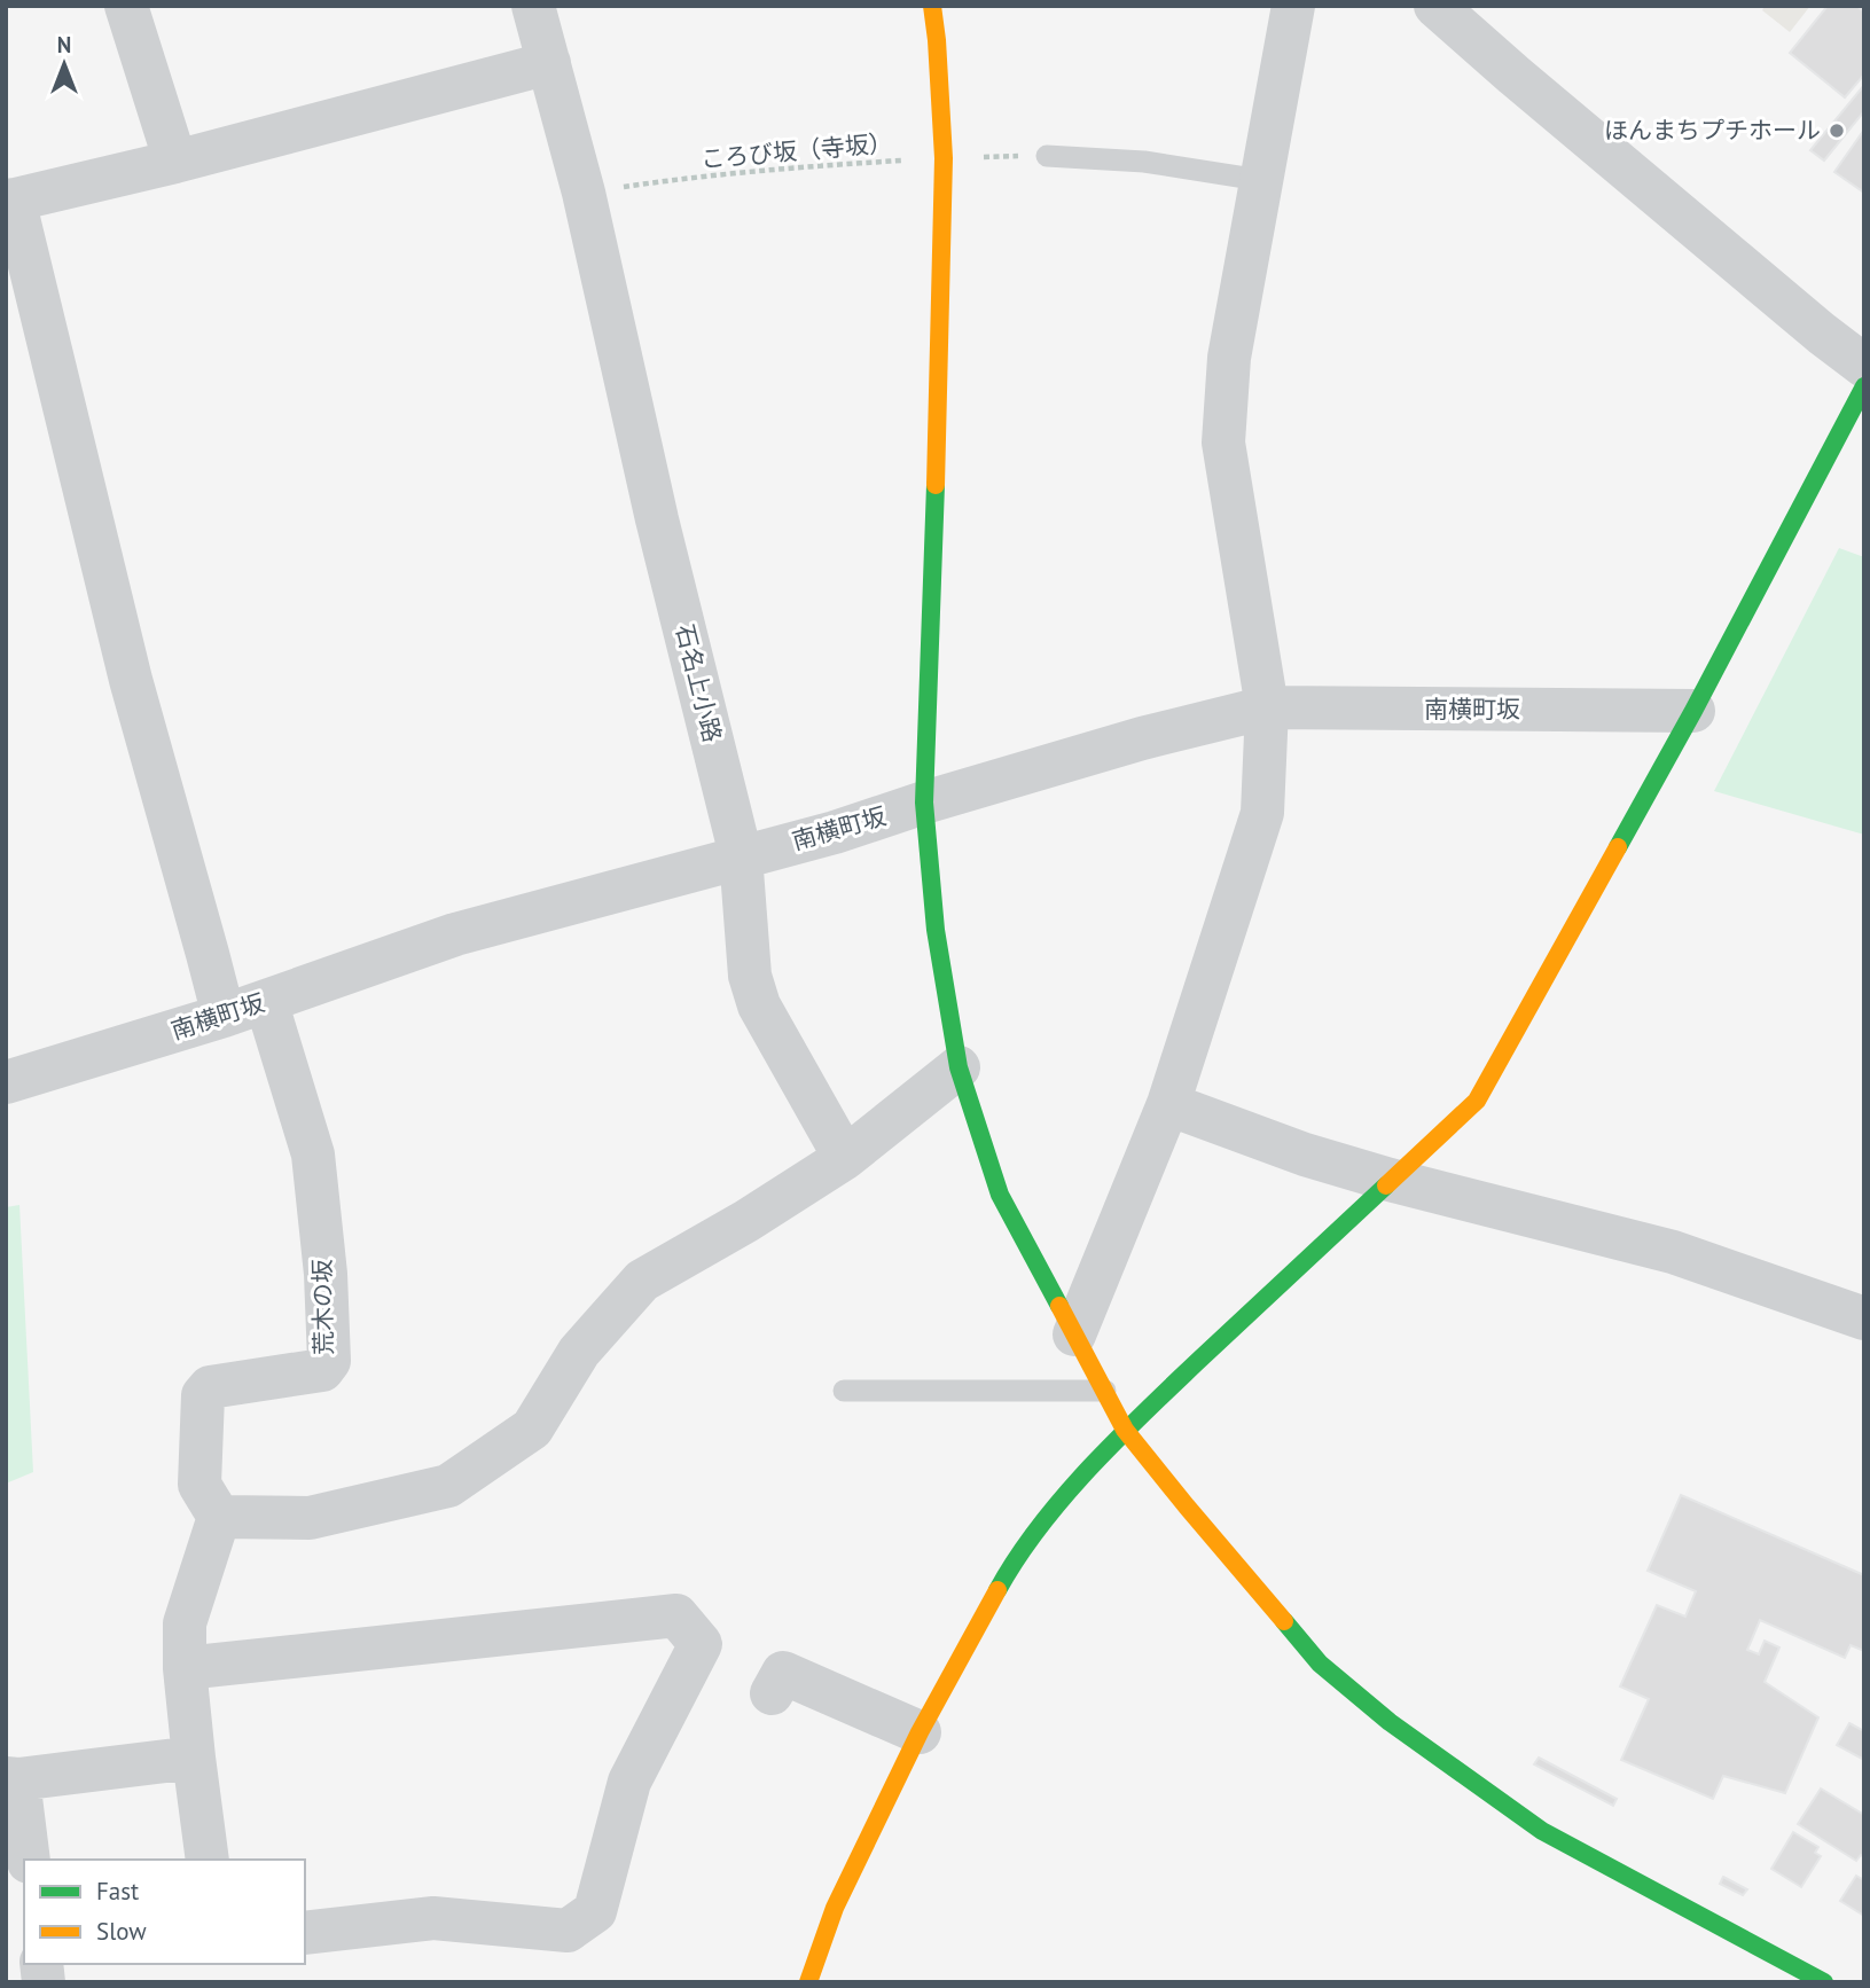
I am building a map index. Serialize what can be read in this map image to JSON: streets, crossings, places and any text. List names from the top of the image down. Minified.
{"streets":{"street":["石名上小路","南横町坂","荒木の坂"],"path":["ころび坂（寺坂）"]},"crossings":[["石名上小路","南横町坂"],["南横町坂","荒木の坂"]],"places":["ほんまちプチホール"],"legend":["Fast","Slow"],"north":"top"}
